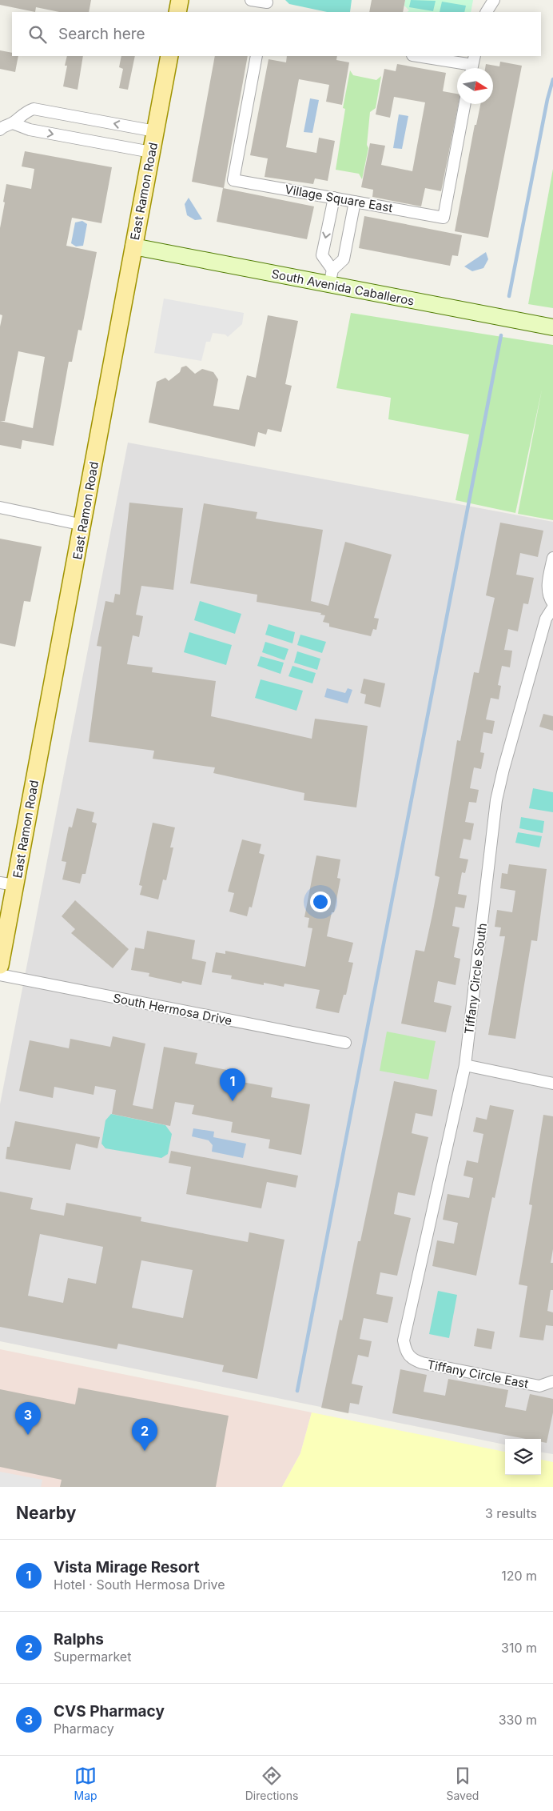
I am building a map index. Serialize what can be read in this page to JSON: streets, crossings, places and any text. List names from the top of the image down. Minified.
{"streets":{"main road":["East Ramon Road"],"street":["Village Square East","South Avenida Caballeros","Tiffany Circle South","South Hermosa Drive","Tiffany Circle East"]},"crossings":[["East Ramon Road","South Avenida Caballeros"],["Tiffany Circle South","Tiffany Circle East"]],"north":"right","page":{"search":"Search here","pins":["1","3","2"],"heading":["Nearby","3 results"],"list":[{"mark":"1","name":"Vista Mirage Resort","note":"Hotel · South Hermosa Drive","value":"120 m"},{"mark":"2","name":"Ralphs","note":"Supermarket","value":"310 m"},{"mark":"3","name":"CVS Pharmacy","note":"Pharmacy","value":"330 m"}],"nav":["Map","Directions","Saved"]}}
